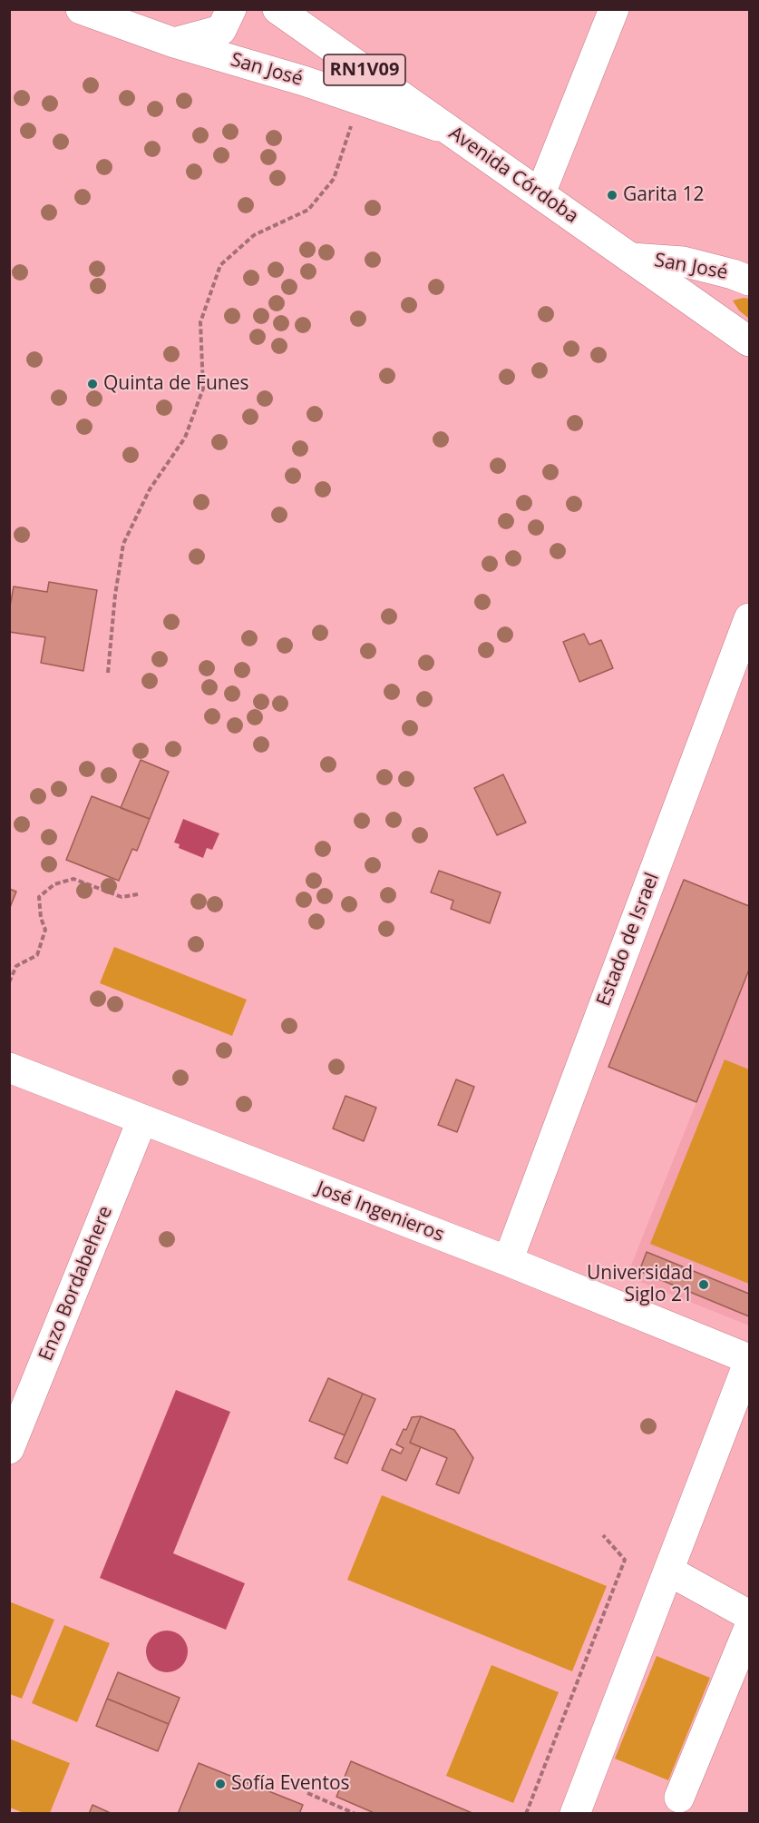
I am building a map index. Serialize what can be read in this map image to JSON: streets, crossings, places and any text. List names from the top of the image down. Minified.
{"streets":{"street":["San José","RN1V09","Avenida Córdoba","Estado de Israel","José Ingenieros","Enzo Bordabehere"]},"crossings":[["San José","Avenida Córdoba"],["Estado de Israel","José Ingenieros"],["José Ingenieros","Enzo Bordabehere"]],"places":["Garita 12","Quinta de Funes","Universidad Siglo 21","Sofía Eventos"]}
